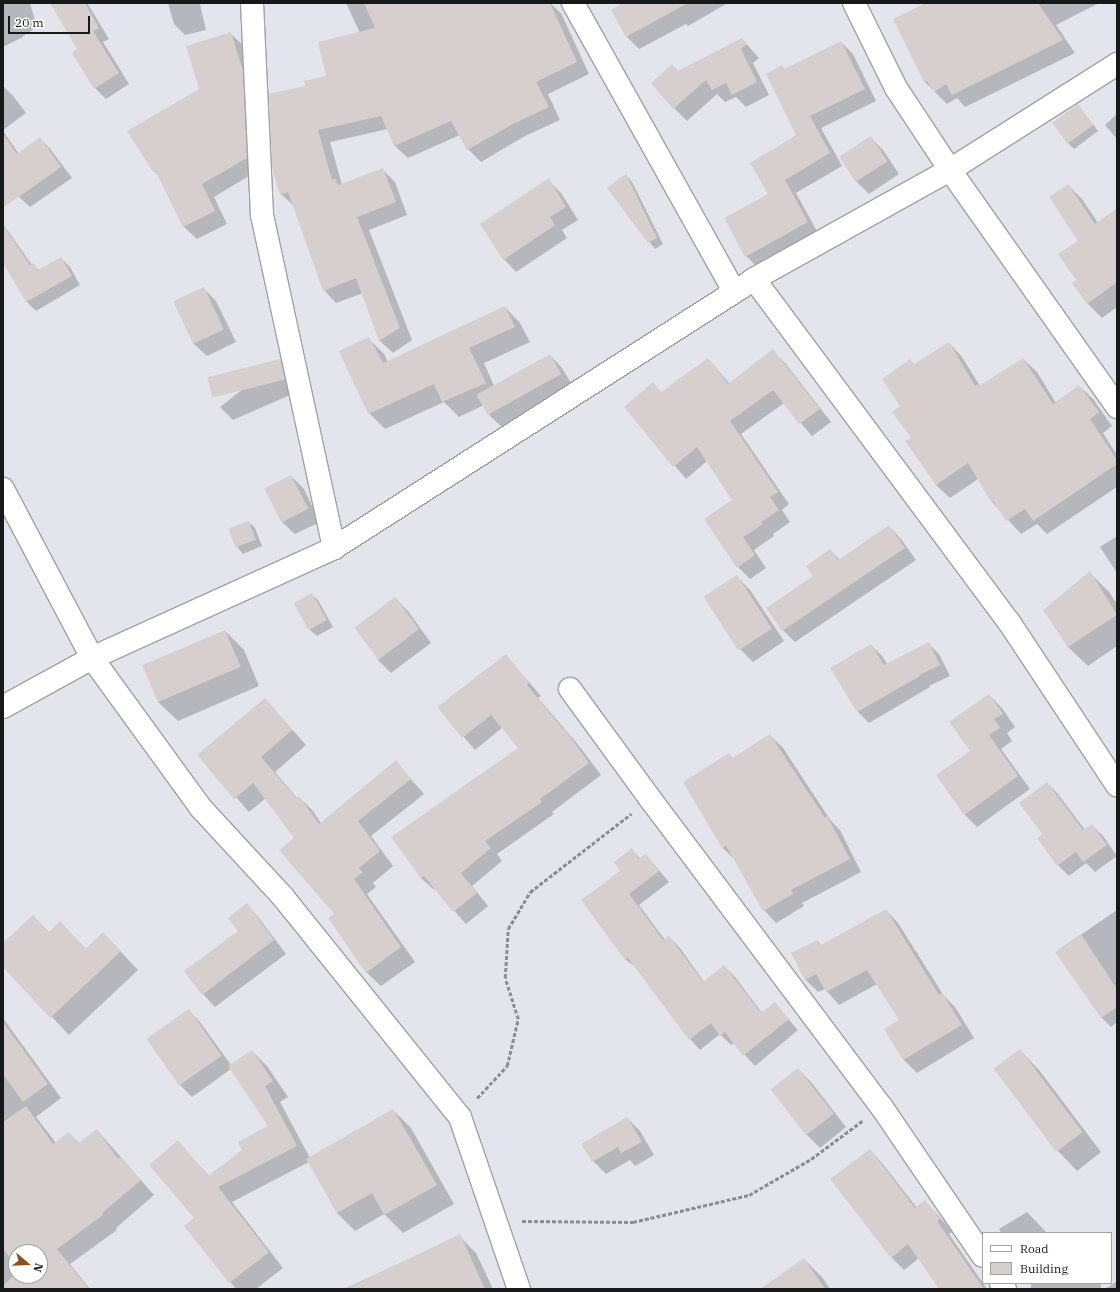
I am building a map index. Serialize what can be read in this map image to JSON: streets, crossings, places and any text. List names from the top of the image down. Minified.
{"legend":["Road","Building"],"scale_bar":"20 m","north":"right"}
